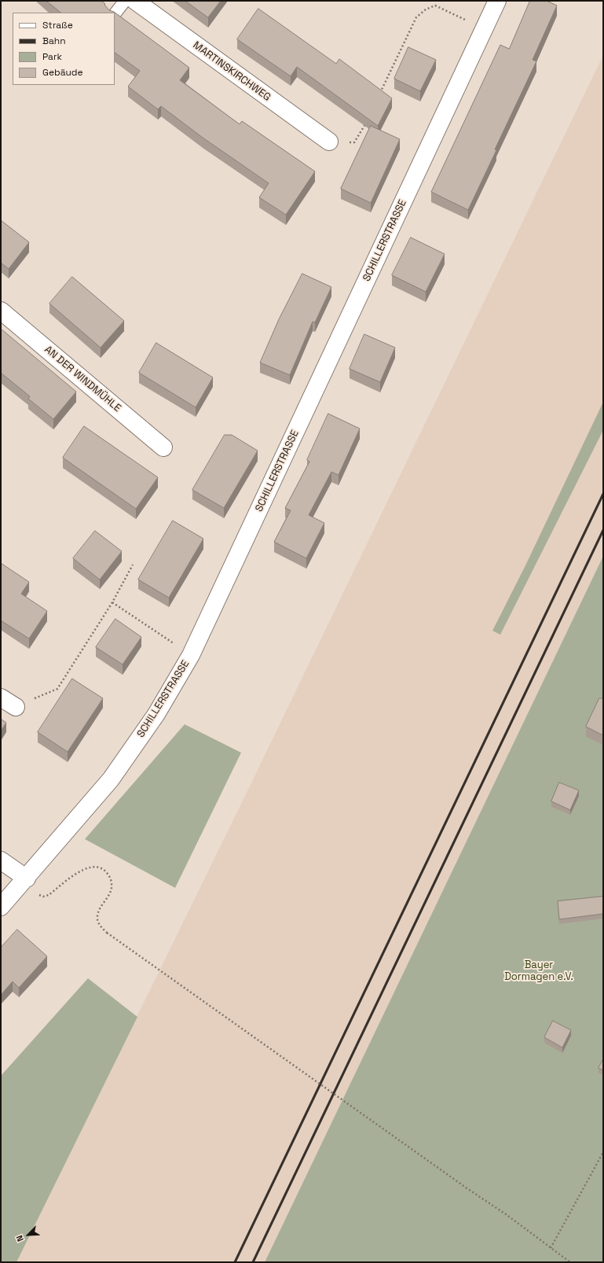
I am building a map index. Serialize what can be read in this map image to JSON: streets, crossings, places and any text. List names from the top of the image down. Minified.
{"streets":{"street":["MARTINSKIRCHWEG","SCHILLERSTRASSE","AN DER WINDMÜHLE"]},"parks":["Bayer Dormagen e.V."],"legend":["Straße","Bahn","Park","Gebäude"],"north":"bottom left"}
